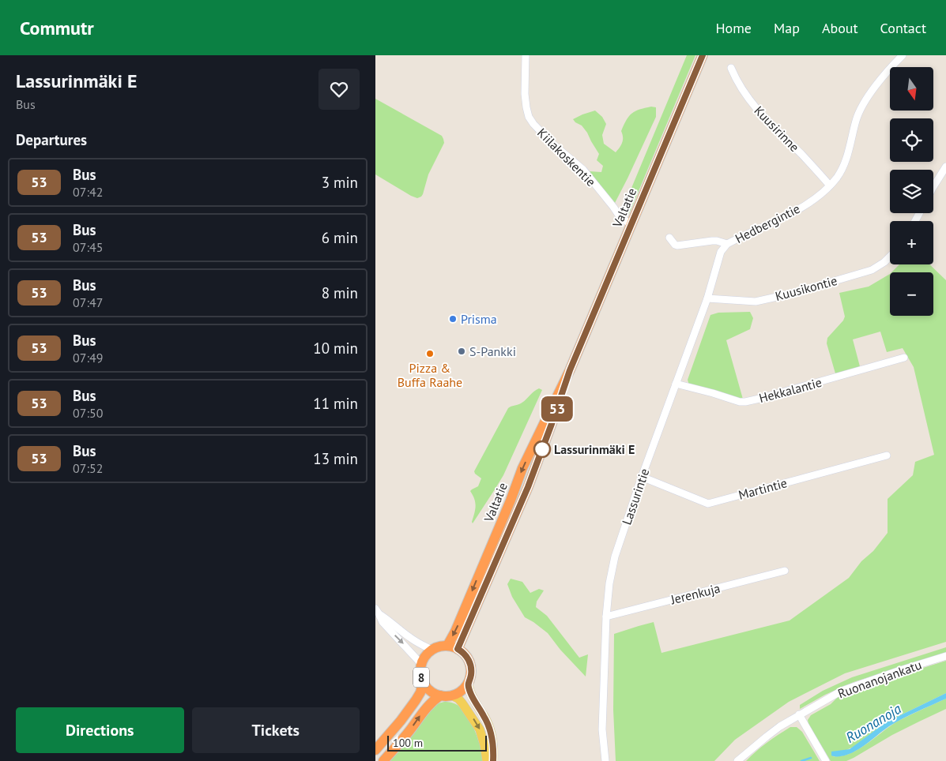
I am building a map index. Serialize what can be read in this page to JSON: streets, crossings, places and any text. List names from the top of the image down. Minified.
{"streets":{"highway":["Valtatie","8"],"street":["Kuusirinne","Kiilakoskentie","Hedbergintie","Kuusikontie","Hekkalantie","Martintie","Lassurintie","Jerenkuja","Ruonanojankatu"]},"crossings":[["Kuusirinne","Hedbergintie"],["Kiilakoskentie","Valtatie"],["Valtatie","8"],["Hedbergintie","Lassurintie"],["Kuusikontie","Lassurintie"],["Hekkalantie","Lassurintie"],["Martintie","Lassurintie"],["Lassurintie","Jerenkuja"]],"water":["Ruonanoja"],"places":["Prisma","S-Pankki","Pizza & Buffa Raahe","Lassurinmäki E"],"lines":["bus line 53"],"scale_bar":"100 m","north":"bottom","page":{"header":"Commutr","nav":["Home","Map","About","Contact"],"heading":[["Lassurinmäki E","Bus"],"Departures"],"on_map":"53","map_buttons":["+","−"],"list":[{"mark":"53","name":"Bus","note":"07:42","value":"3 min"},{"mark":"53","name":"Bus","note":"07:45","value":"6 min"},{"mark":"53","name":"Bus","note":"07:47","value":"8 min"},{"mark":"53","name":"Bus","note":"07:49","value":"10 min"},{"mark":"53","name":"Bus","note":"07:50","value":"11 min"},{"mark":"53","name":"Bus","note":"07:52","value":"13 min"}],"buttons":["Directions","Tickets"],"scale":"100 m"}}
